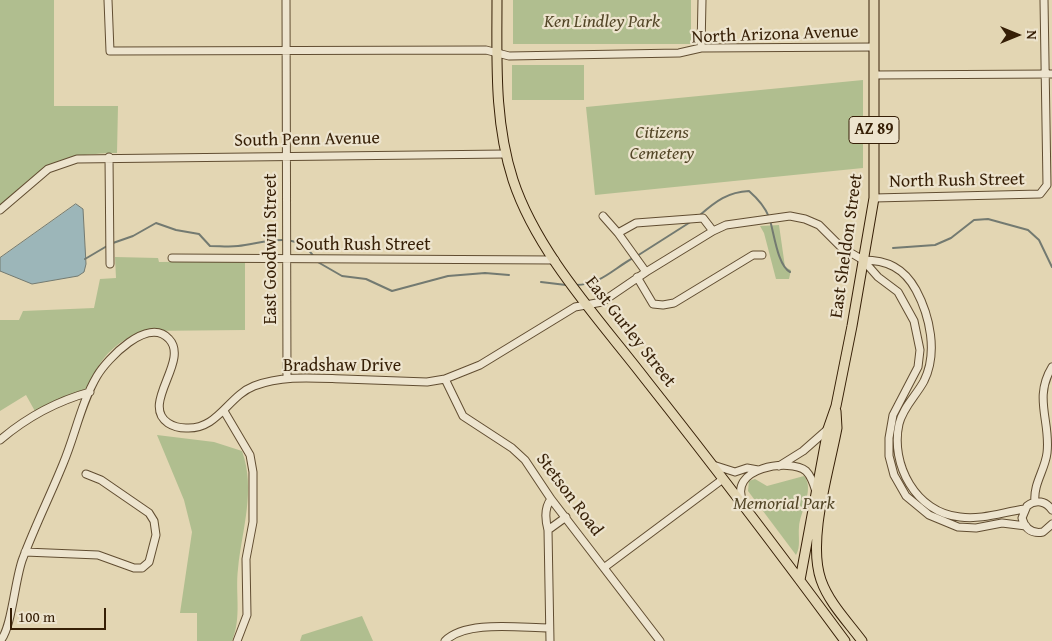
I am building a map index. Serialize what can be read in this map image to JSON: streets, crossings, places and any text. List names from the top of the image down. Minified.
{"streets":{"main road":["AZ 89","East Sheldon Street","East Gurley Street"],"street":["North Arizona Avenue","South Penn Avenue","North Rush Street","South Rush Street","East Goodwin Street","Bradshaw Drive","Stetson Road"]},"crossings":[["North Arizona Avenue","East Sheldon Street"],["North Arizona Avenue","East Goodwin Street"],["North Arizona Avenue","East Gurley Street"],["South Penn Avenue","East Goodwin Street"],["South Penn Avenue","East Gurley Street"],["North Rush Street","East Sheldon Street"],["South Rush Street","East Goodwin Street"],["South Rush Street","East Gurley Street"],["East Sheldon Street","East Gurley Street"],["East Goodwin Street","Bradshaw Drive"],["East Gurley Street","Bradshaw Drive"],["Bradshaw Drive","Stetson Road"]],"parks":["Ken Lindley Park","Citizens Cemetery","Memorial Park"],"scale_bar":"100 m","north":"right"}
